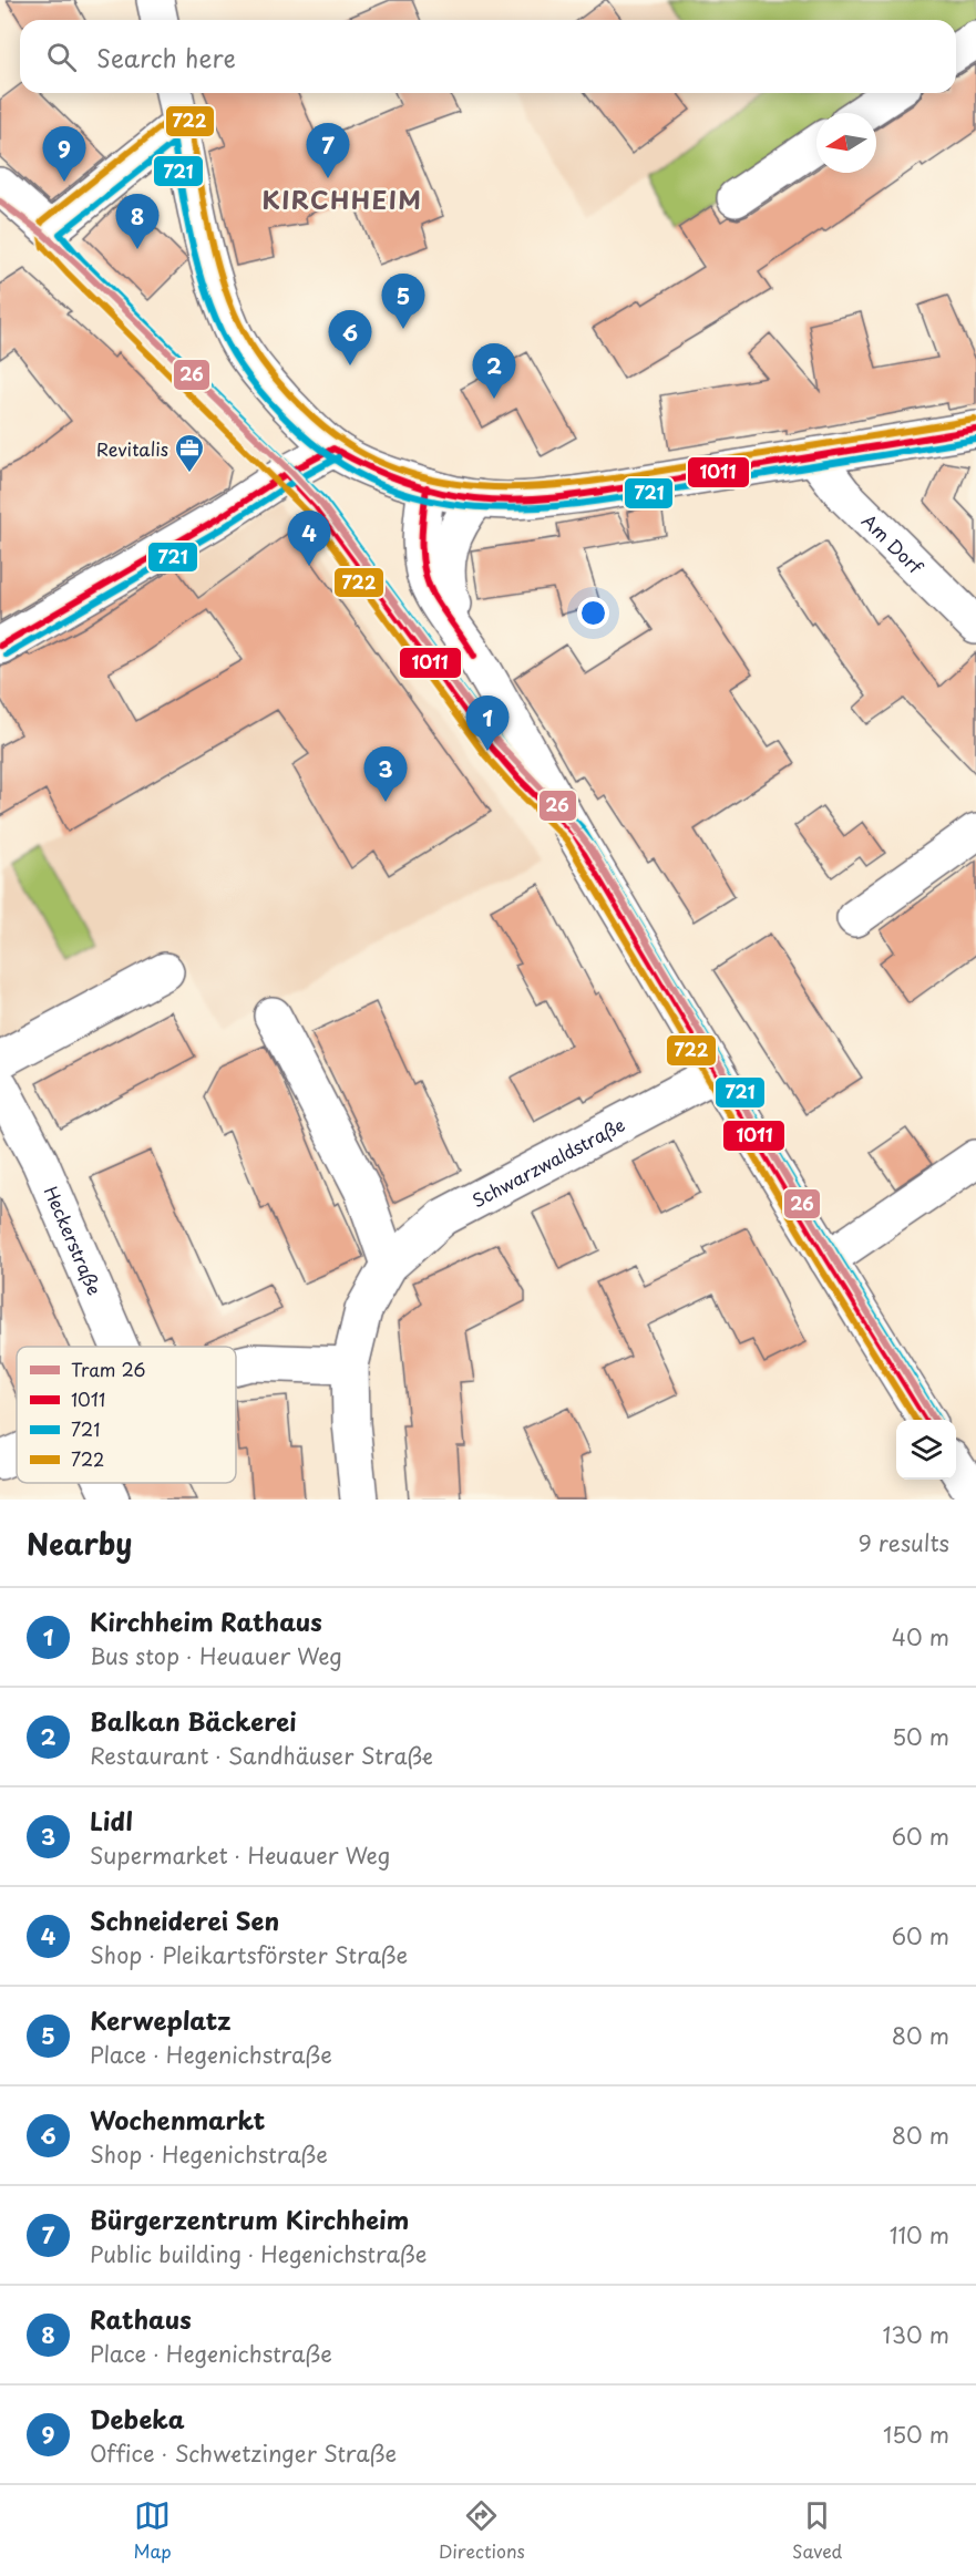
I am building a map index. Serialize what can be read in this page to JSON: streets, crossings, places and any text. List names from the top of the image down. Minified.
{"streets":{"street":["Am Dorf","Schwarzwaldstraße","Heckerstraße"]},"districts":["KIRCHHEIM"],"places":{"office":["Revitalis"]},"lines":["transit line 722","transit line 721","tram line 26","transit line 1011"],"legend":["Tram 26","1011","721","722"],"north":"left","page":{"search":"Search here","pins":["7","9","8","5","6","2","4","1","3"],"heading":["Nearby","9 results"],"list":[{"mark":"1","name":"Kirchheim Rathaus","note":"Bus stop · Heuauer Weg","value":"40 m"},{"mark":"2","name":"Balkan Bäckerei","note":"Restaurant · Sandhäuser Straße","value":"50 m"},{"mark":"3","name":"Lidl","note":"Supermarket · Heuauer Weg","value":"60 m"},{"mark":"4","name":"Schneiderei Sen","note":"Shop · Pleikartsförster Straße","value":"60 m"},{"mark":"5","name":"Kerweplatz","note":"Place · Hegenichstraße","value":"80 m"},{"mark":"6","name":"Wochenmarkt","note":"Shop · Hegenichstraße","value":"80 m"},{"mark":"7","name":"Bürgerzentrum Kirchheim","note":"Public building · Hegenichstraße","value":"110 m"},{"mark":"8","name":"Rathaus","note":"Place · Hegenichstraße","value":"130 m"},{"mark":"9","name":"Debeka","note":"Office · Schwetzinger Straße","value":"150 m"}],"nav":["Map","Directions","Saved"]}}
